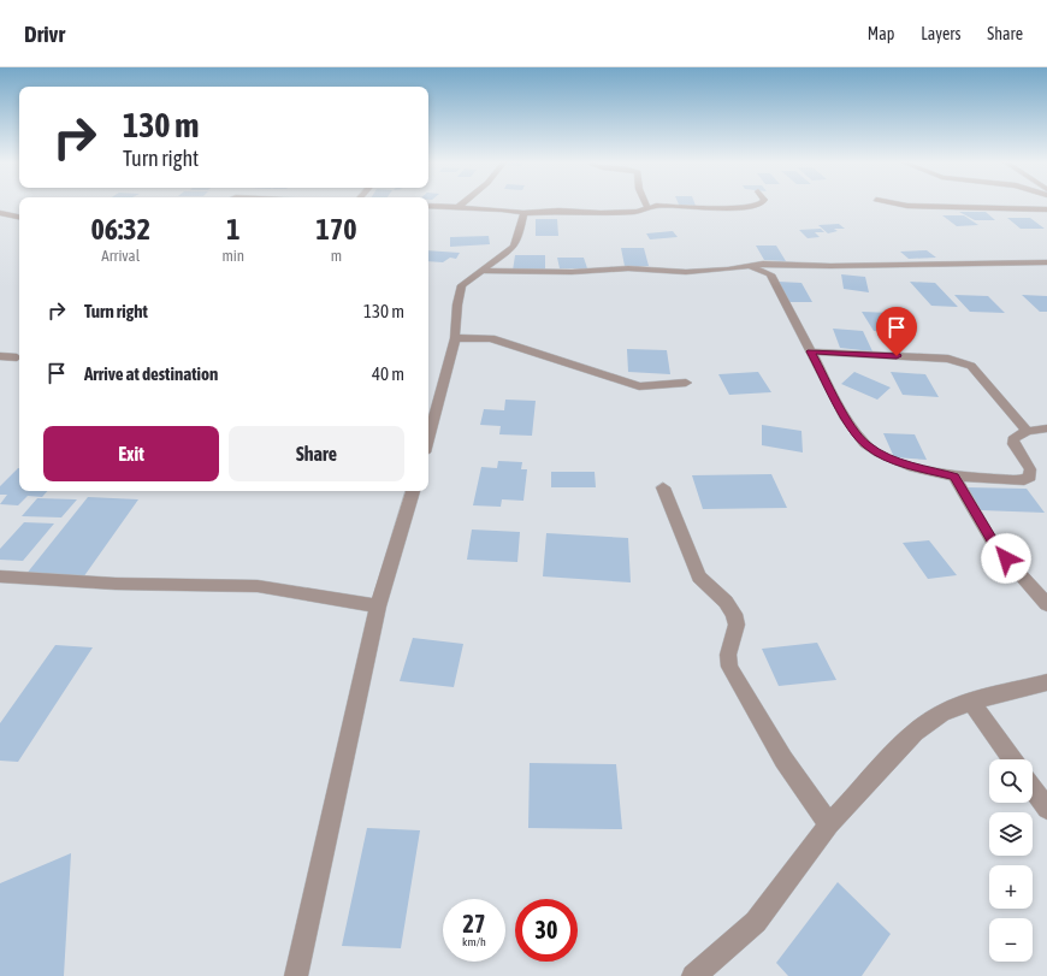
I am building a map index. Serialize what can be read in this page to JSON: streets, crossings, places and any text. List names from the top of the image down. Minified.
{"page":{"header":"Drivr","nav":["Map","Layers","Share"],"turn":["130 m","Turn right"],"eta":["06:32","Arrival","1","min","170","m"],"list":[{"name":"Turn right","value":"130 m"},{"name":"Arrive at destination","value":"40 m"}],"buttons":["Exit","Share"],"map_buttons":["+","−"],"speed":"27 km/h","limit":"30"}}
